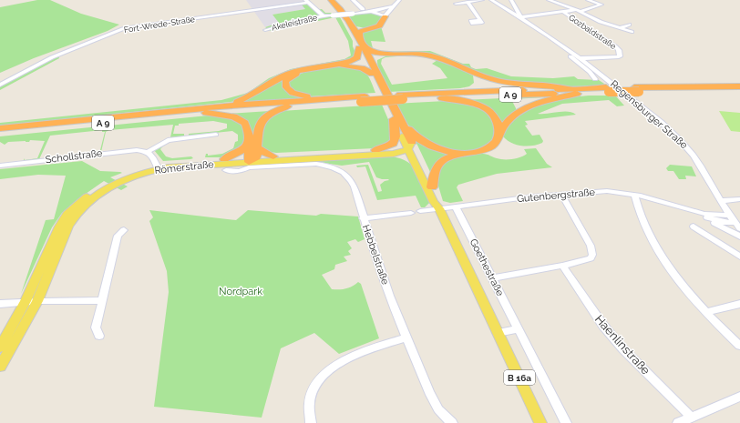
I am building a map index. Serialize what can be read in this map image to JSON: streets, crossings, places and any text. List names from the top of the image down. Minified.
{"streets":{"highway":["A 9","B 16a"],"main road":["Römerstraße","Goethestraße"],"street":["Akeleistraße","Fort-Wrede-Straße","Gozbaldstraße","Regensburger Straße","Schollstraße","Gutenbergstraße","Hebbelstraße","Haenlinstraße"]},"crossings":[["Akeleistraße","Fort-Wrede-Straße"],["Gozbaldstraße","Regensburger Straße"],["A 9","Römerstraße"],["A 9","Hebbelstraße"],["A 9","B 16a"],["Regensburger Straße","Gutenbergstraße"],["Römerstraße","Hebbelstraße"],["Römerstraße","B 16a"],["Gutenbergstraße","Goethestraße"],["Gutenbergstraße","B 16a"],["Goethestraße","B 16a"]],"parks":["Nordpark"]}
